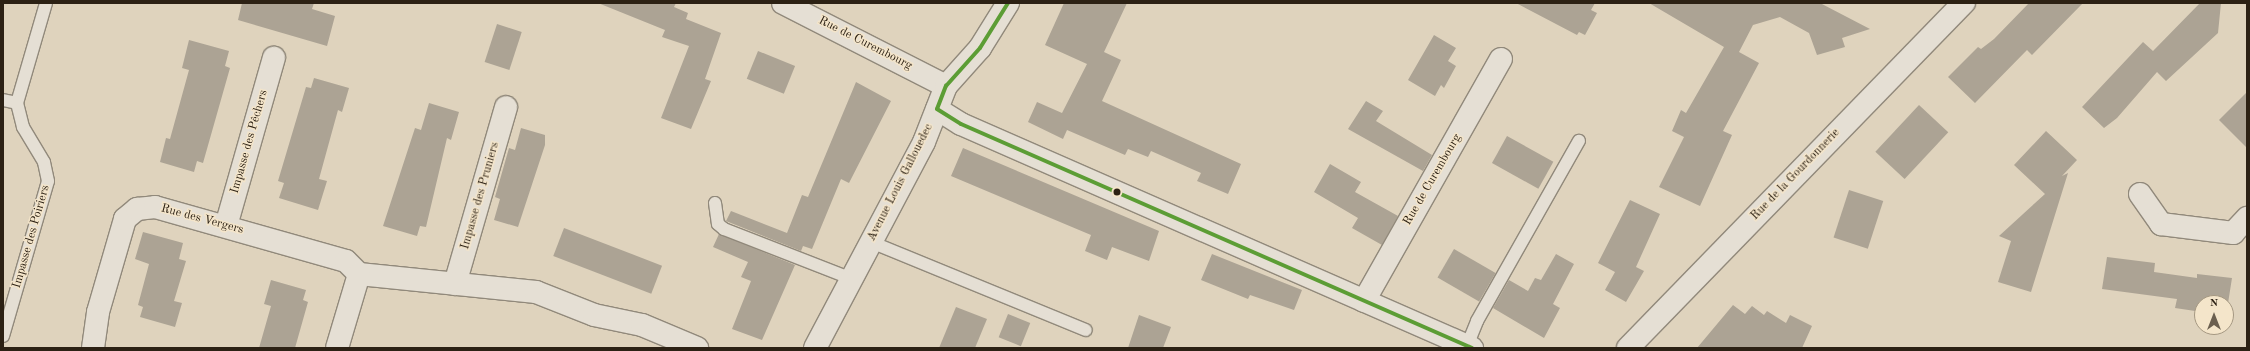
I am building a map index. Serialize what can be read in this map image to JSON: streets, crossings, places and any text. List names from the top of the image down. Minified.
{"streets":{"street":["Rue de Curembourg","Impasse des Pêchers","Rue de la Gourdonnerie","Avenue Louis Gallouedec","Impasse des Pruniers","Rue des Vergers"],"lane":["Impasse des Poiriers"]},"crossings":[["Rue de Curembourg","Avenue Louis Gallouedec"],["Impasse des Pêchers","Rue des Vergers"]],"north":"top"}
